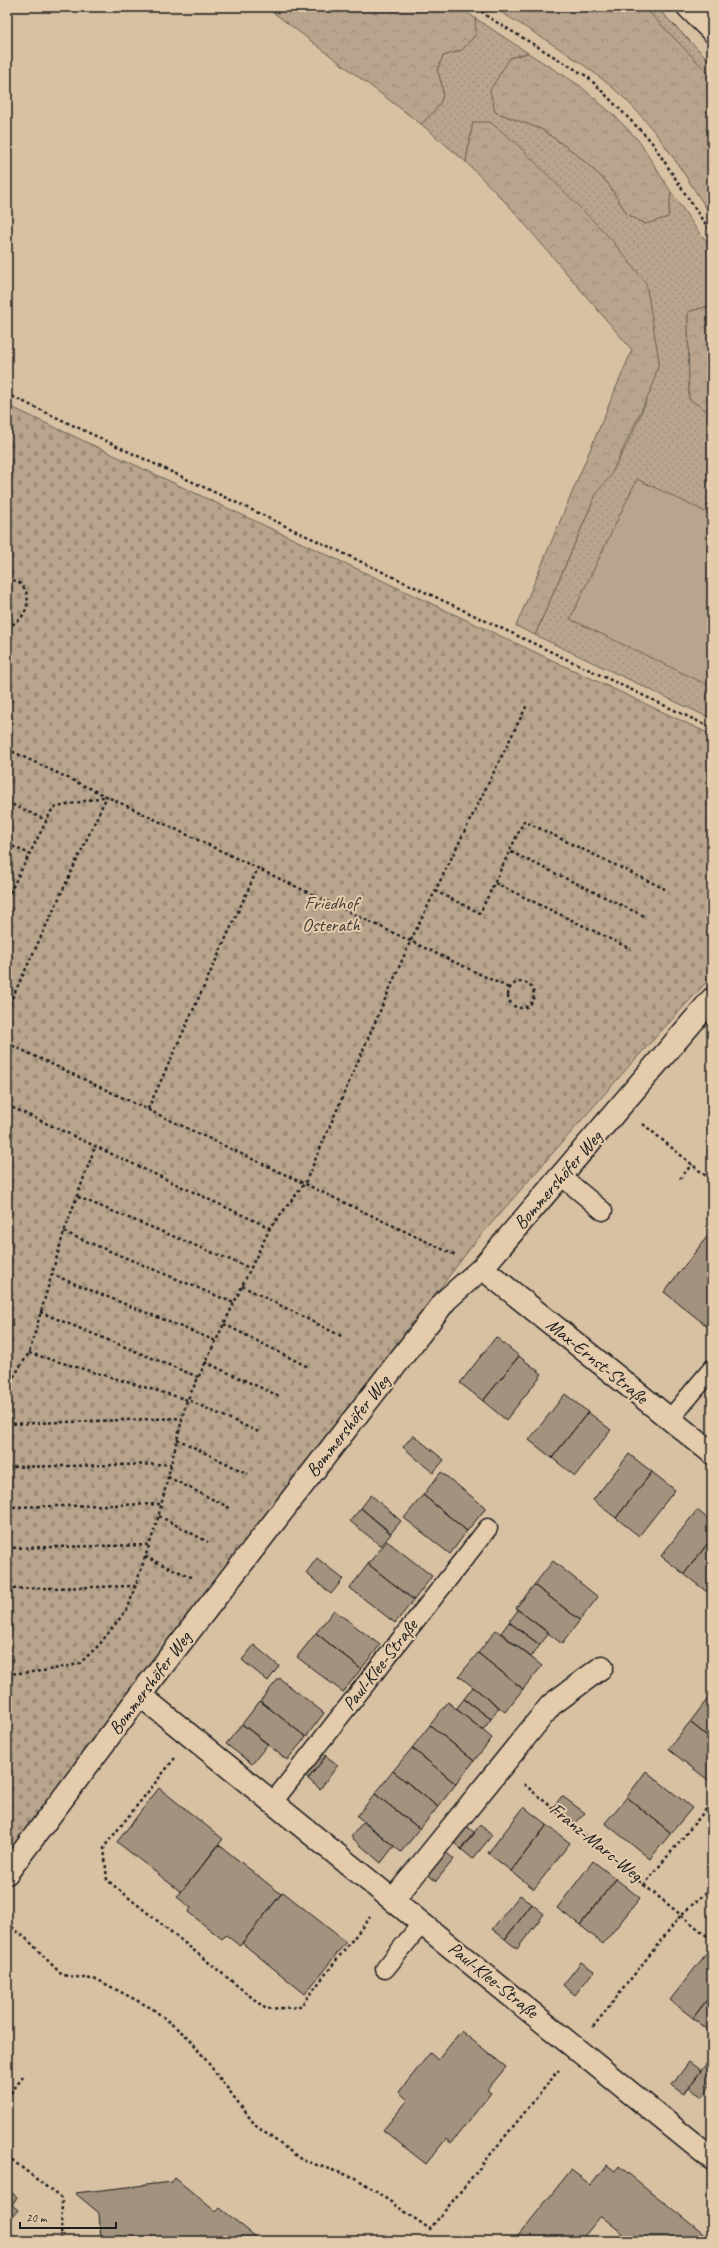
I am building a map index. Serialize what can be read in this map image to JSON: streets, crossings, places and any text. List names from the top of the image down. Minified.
{"streets":{"street":["Bommershöfer Weg","Max-Ernst-Straße","Paul-Klee-Straße"],"path":["Franz-Marc-Weg"]},"crossings":[["Bommershöfer Weg","Max-Ernst-Straße"],["Bommershöfer Weg","Paul-Klee-Straße"]],"parks":["Friedhof Osterath"],"scale_bar":"20 m"}
